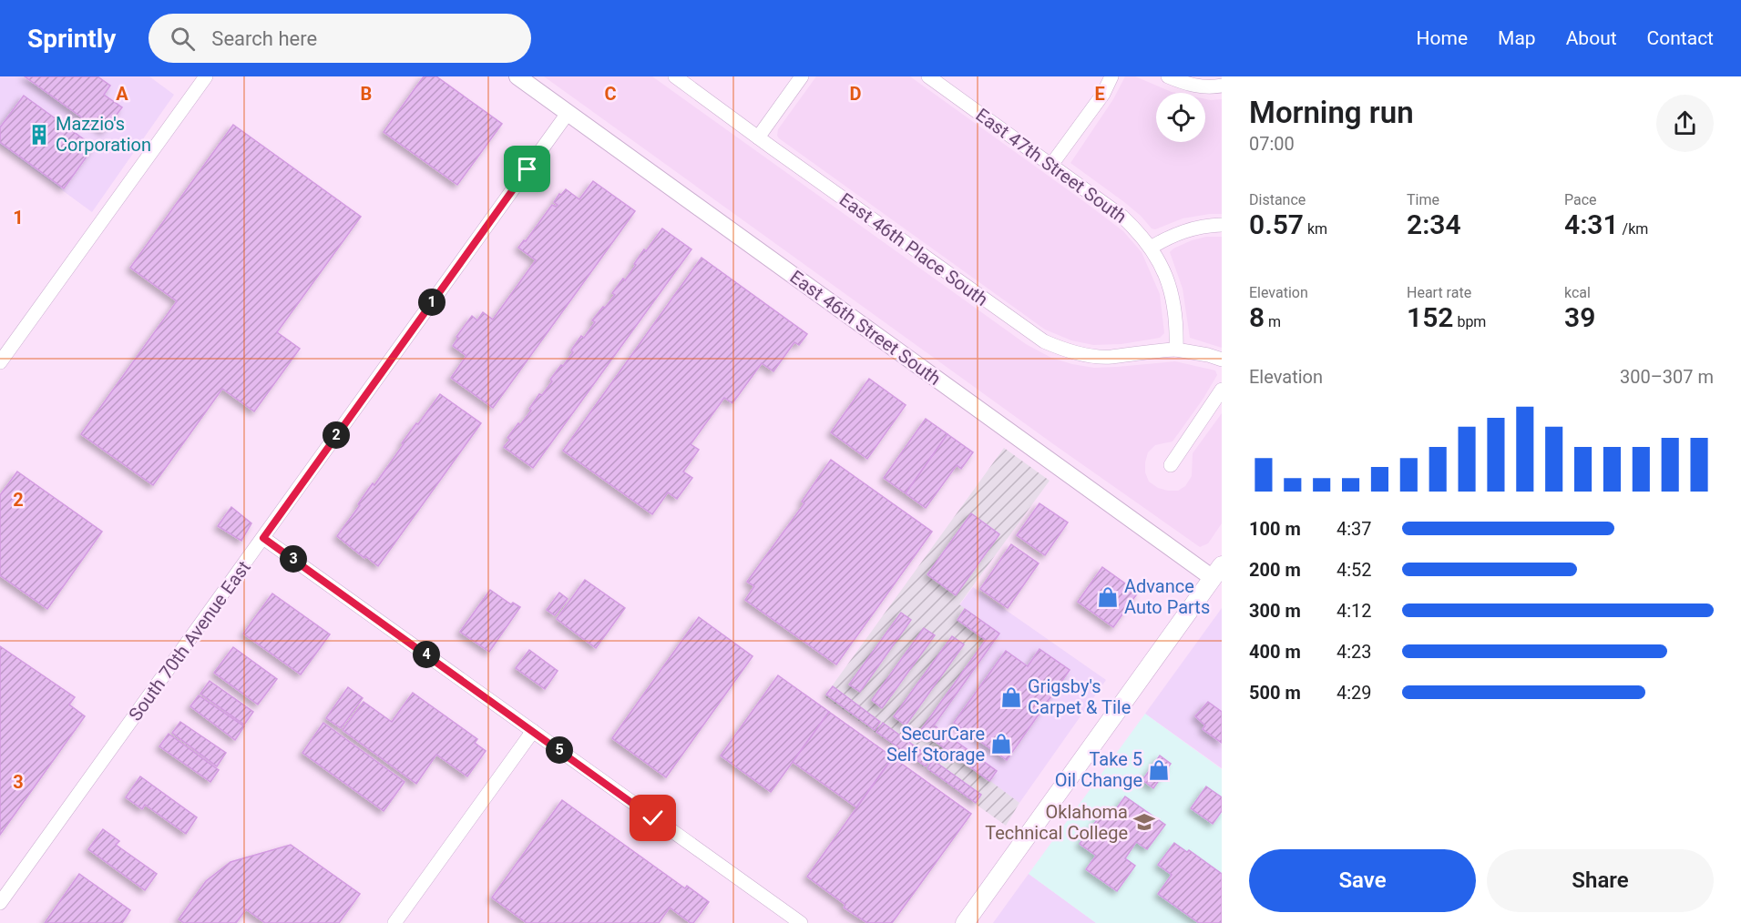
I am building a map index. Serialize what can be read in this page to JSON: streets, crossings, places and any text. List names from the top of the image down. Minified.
{"streets":{"street":["East 47th Street South","East 46th Place South","East 46th Street South","South 70th Avenue East"]},"crossings":[["East 47th Street South","East 46th Place South"],["East 46th Street South","South 70th Avenue East"]],"places":{"building":["Mazzio's Corporation"],"shop":["Advance Auto Parts","Grigsby's Carpet & Tile","SecurCare Self Storage","Take 5 Oil Change"],"school or university":["Oklahoma Technical College"]},"page":{"header":"Sprintly","search":"Search here","nav":["Home","Map","About","Contact"],"heading":["Morning run","07:00"],"stats":[["Distance","0.57 km"],["Time","2:34"],["Pace","4:31 /km"],["Elevation","8 m"],["Heart rate","152 bpm"],["kcal","39"]],"pins":["1","2","3","4","5"],"chart":["Elevation","300–307 m"],"list":[{"name":"100 m","note":"4:37"},{"name":"200 m","note":"4:52"},{"name":"300 m","note":"4:12"},{"name":"400 m","note":"4:23"},{"name":"500 m","note":"4:29"}],"buttons":["Save","Share"]},"grid":{"columns":["A","B","C","D","E"],"rows":["1","2","3"]}}
